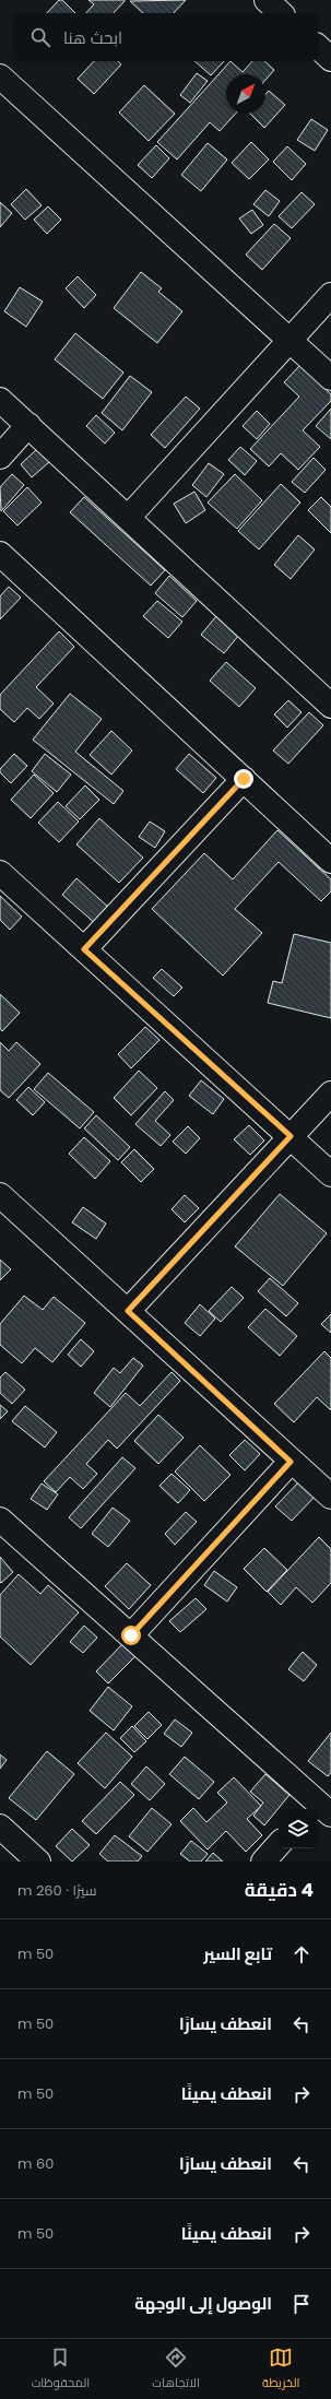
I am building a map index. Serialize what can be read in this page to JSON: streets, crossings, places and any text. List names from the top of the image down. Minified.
{"north":"top right","page":{"search":"ابحث هنا","heading":["4 دقيقة","سيرًا · 260 m"],"list":[["تابع السير","50 m"],["انعطف يسارًا","50 m"],["انعطف يمينًا","50 m"],["انعطف يسارًا","60 m"],["انعطف يمينًا","50 m"],"الوصول إلى الوجهة"],"nav":["الخريطة","الاتجاهات","المحفوظات"]}}
